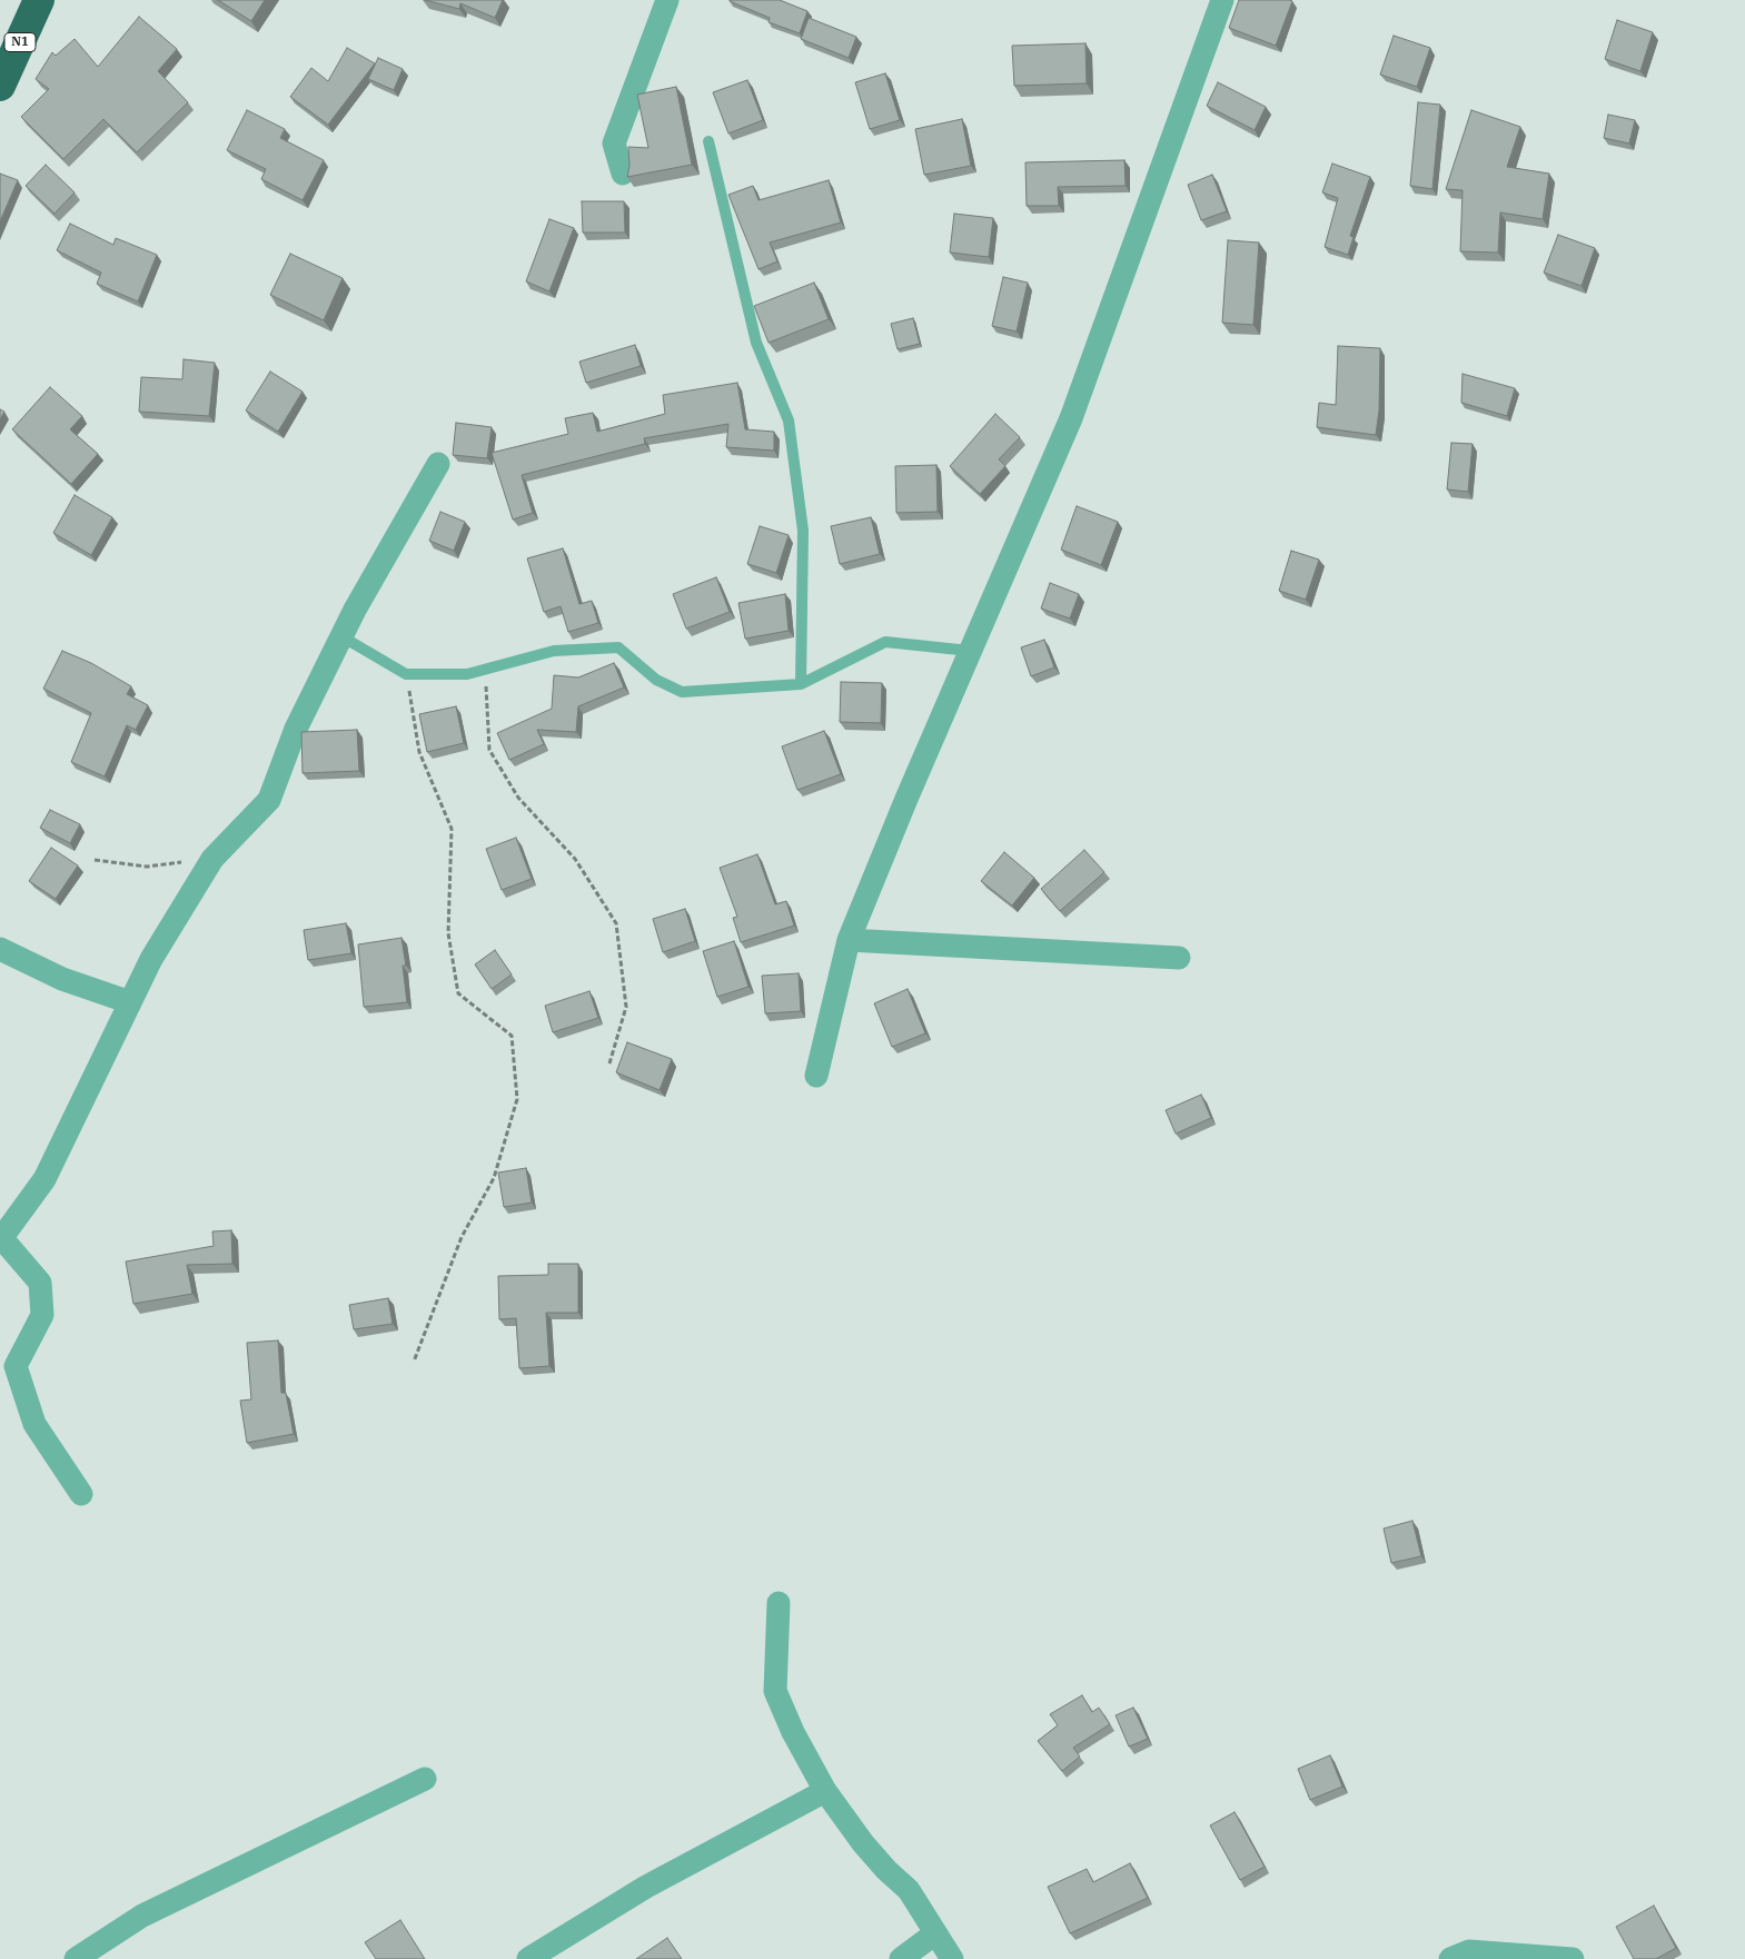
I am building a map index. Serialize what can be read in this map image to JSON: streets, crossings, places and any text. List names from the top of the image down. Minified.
{"streets":{"highway":["N1"]}}
